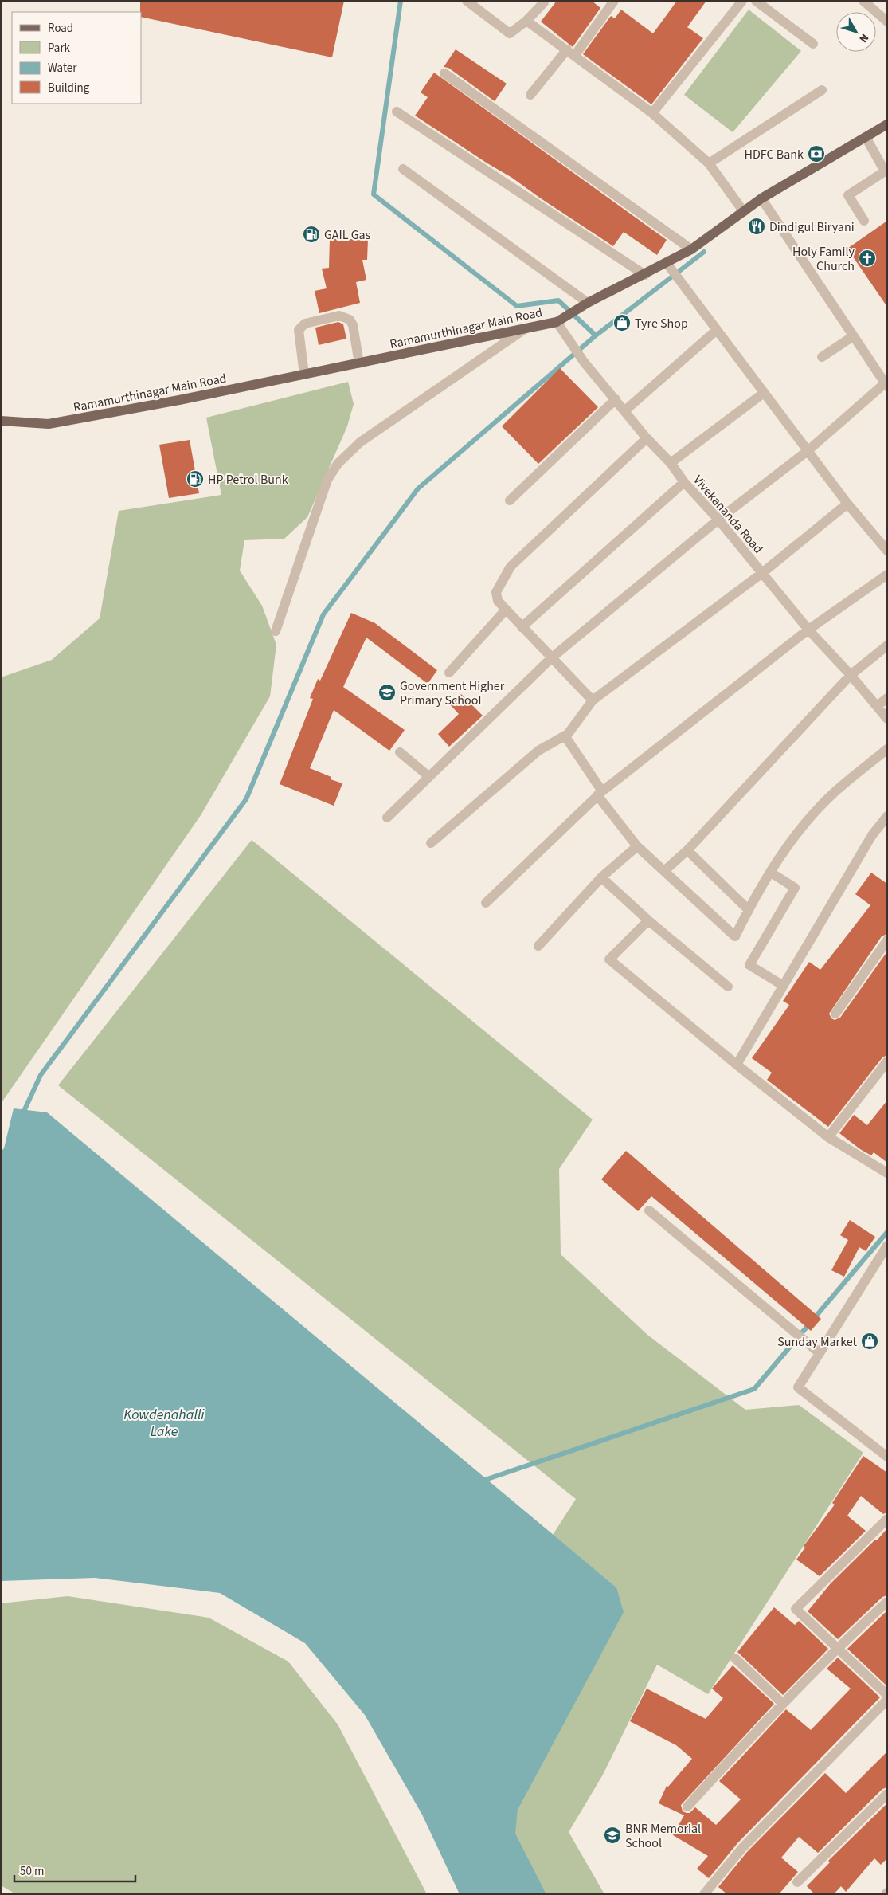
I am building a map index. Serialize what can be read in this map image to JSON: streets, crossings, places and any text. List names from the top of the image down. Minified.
{"streets":{"main road":["Ramamurthinagar Main Road"],"street":["Vivekananda Road"]},"crossings":[["Ramamurthinagar Main Road","Vivekananda Road"]],"water":["Kowdenahalli Lake"],"places":{"bank":["HDFC Bank"],"restaurant":["Dindigul Biryani"],"fuel station":["GAIL Gas","HP Petrol Bunk"],"church":["Holy Family Church"],"shop":["Tyre Shop","Sunday Market"],"school or university":["Government Higher Primary School","BNR Memorial School"]},"legend":["Road","Park","Water","Building"],"scale_bar":"50 m","north":"bottom right"}
